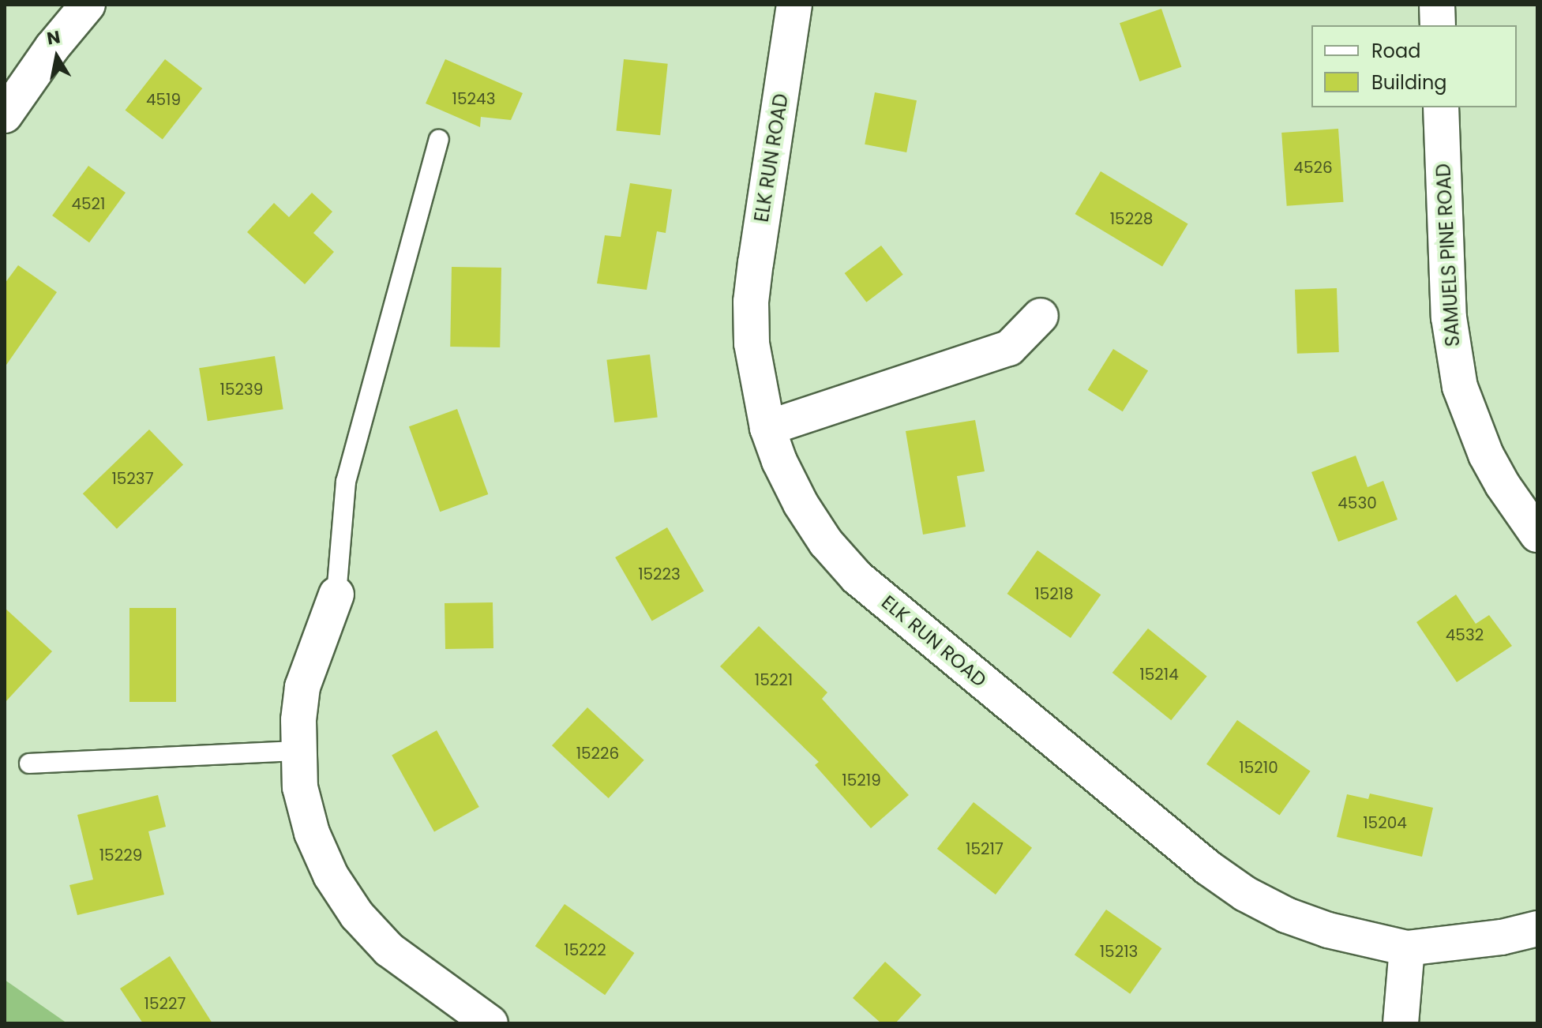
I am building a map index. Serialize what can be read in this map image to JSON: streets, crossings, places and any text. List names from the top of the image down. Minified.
{"streets":{"street":["ELK RUN ROAD","SAMUELS PINE ROAD"]},"house_numbers":["15243","4519","4526","4521","15228","15239","15237","4530","15223","15218","4532","15214","15221","15226","15210","15219","15204","15217","15229","15222","15213","15227"],"legend":["Road","Building"],"north":"top"}
